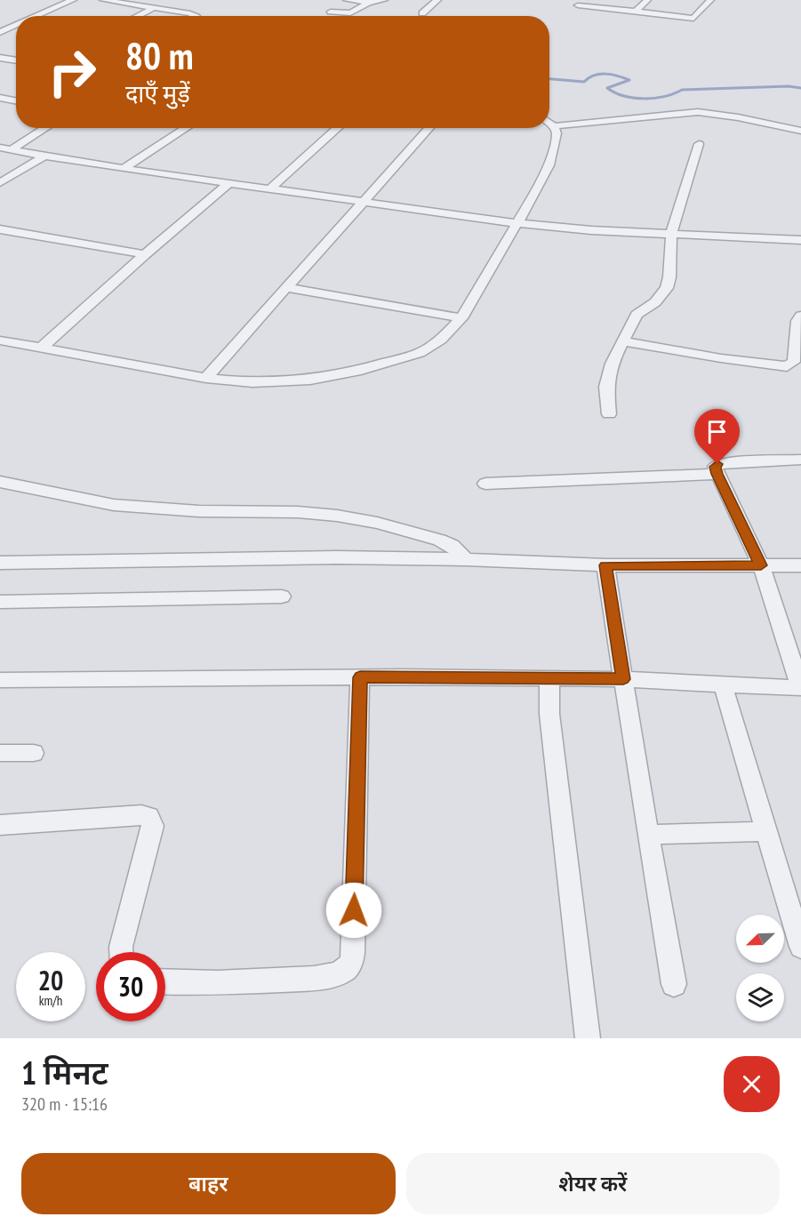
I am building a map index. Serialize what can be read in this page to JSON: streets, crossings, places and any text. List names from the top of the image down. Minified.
{"north":"bottom left","page":{"turn":["80 m","दाएँ मुड़ें"],"speed":"20 km/h","limit":"30","heading":["1 मिनट","320 m · 15:16"],"buttons":["बाहर","शेयर करें"]}}
